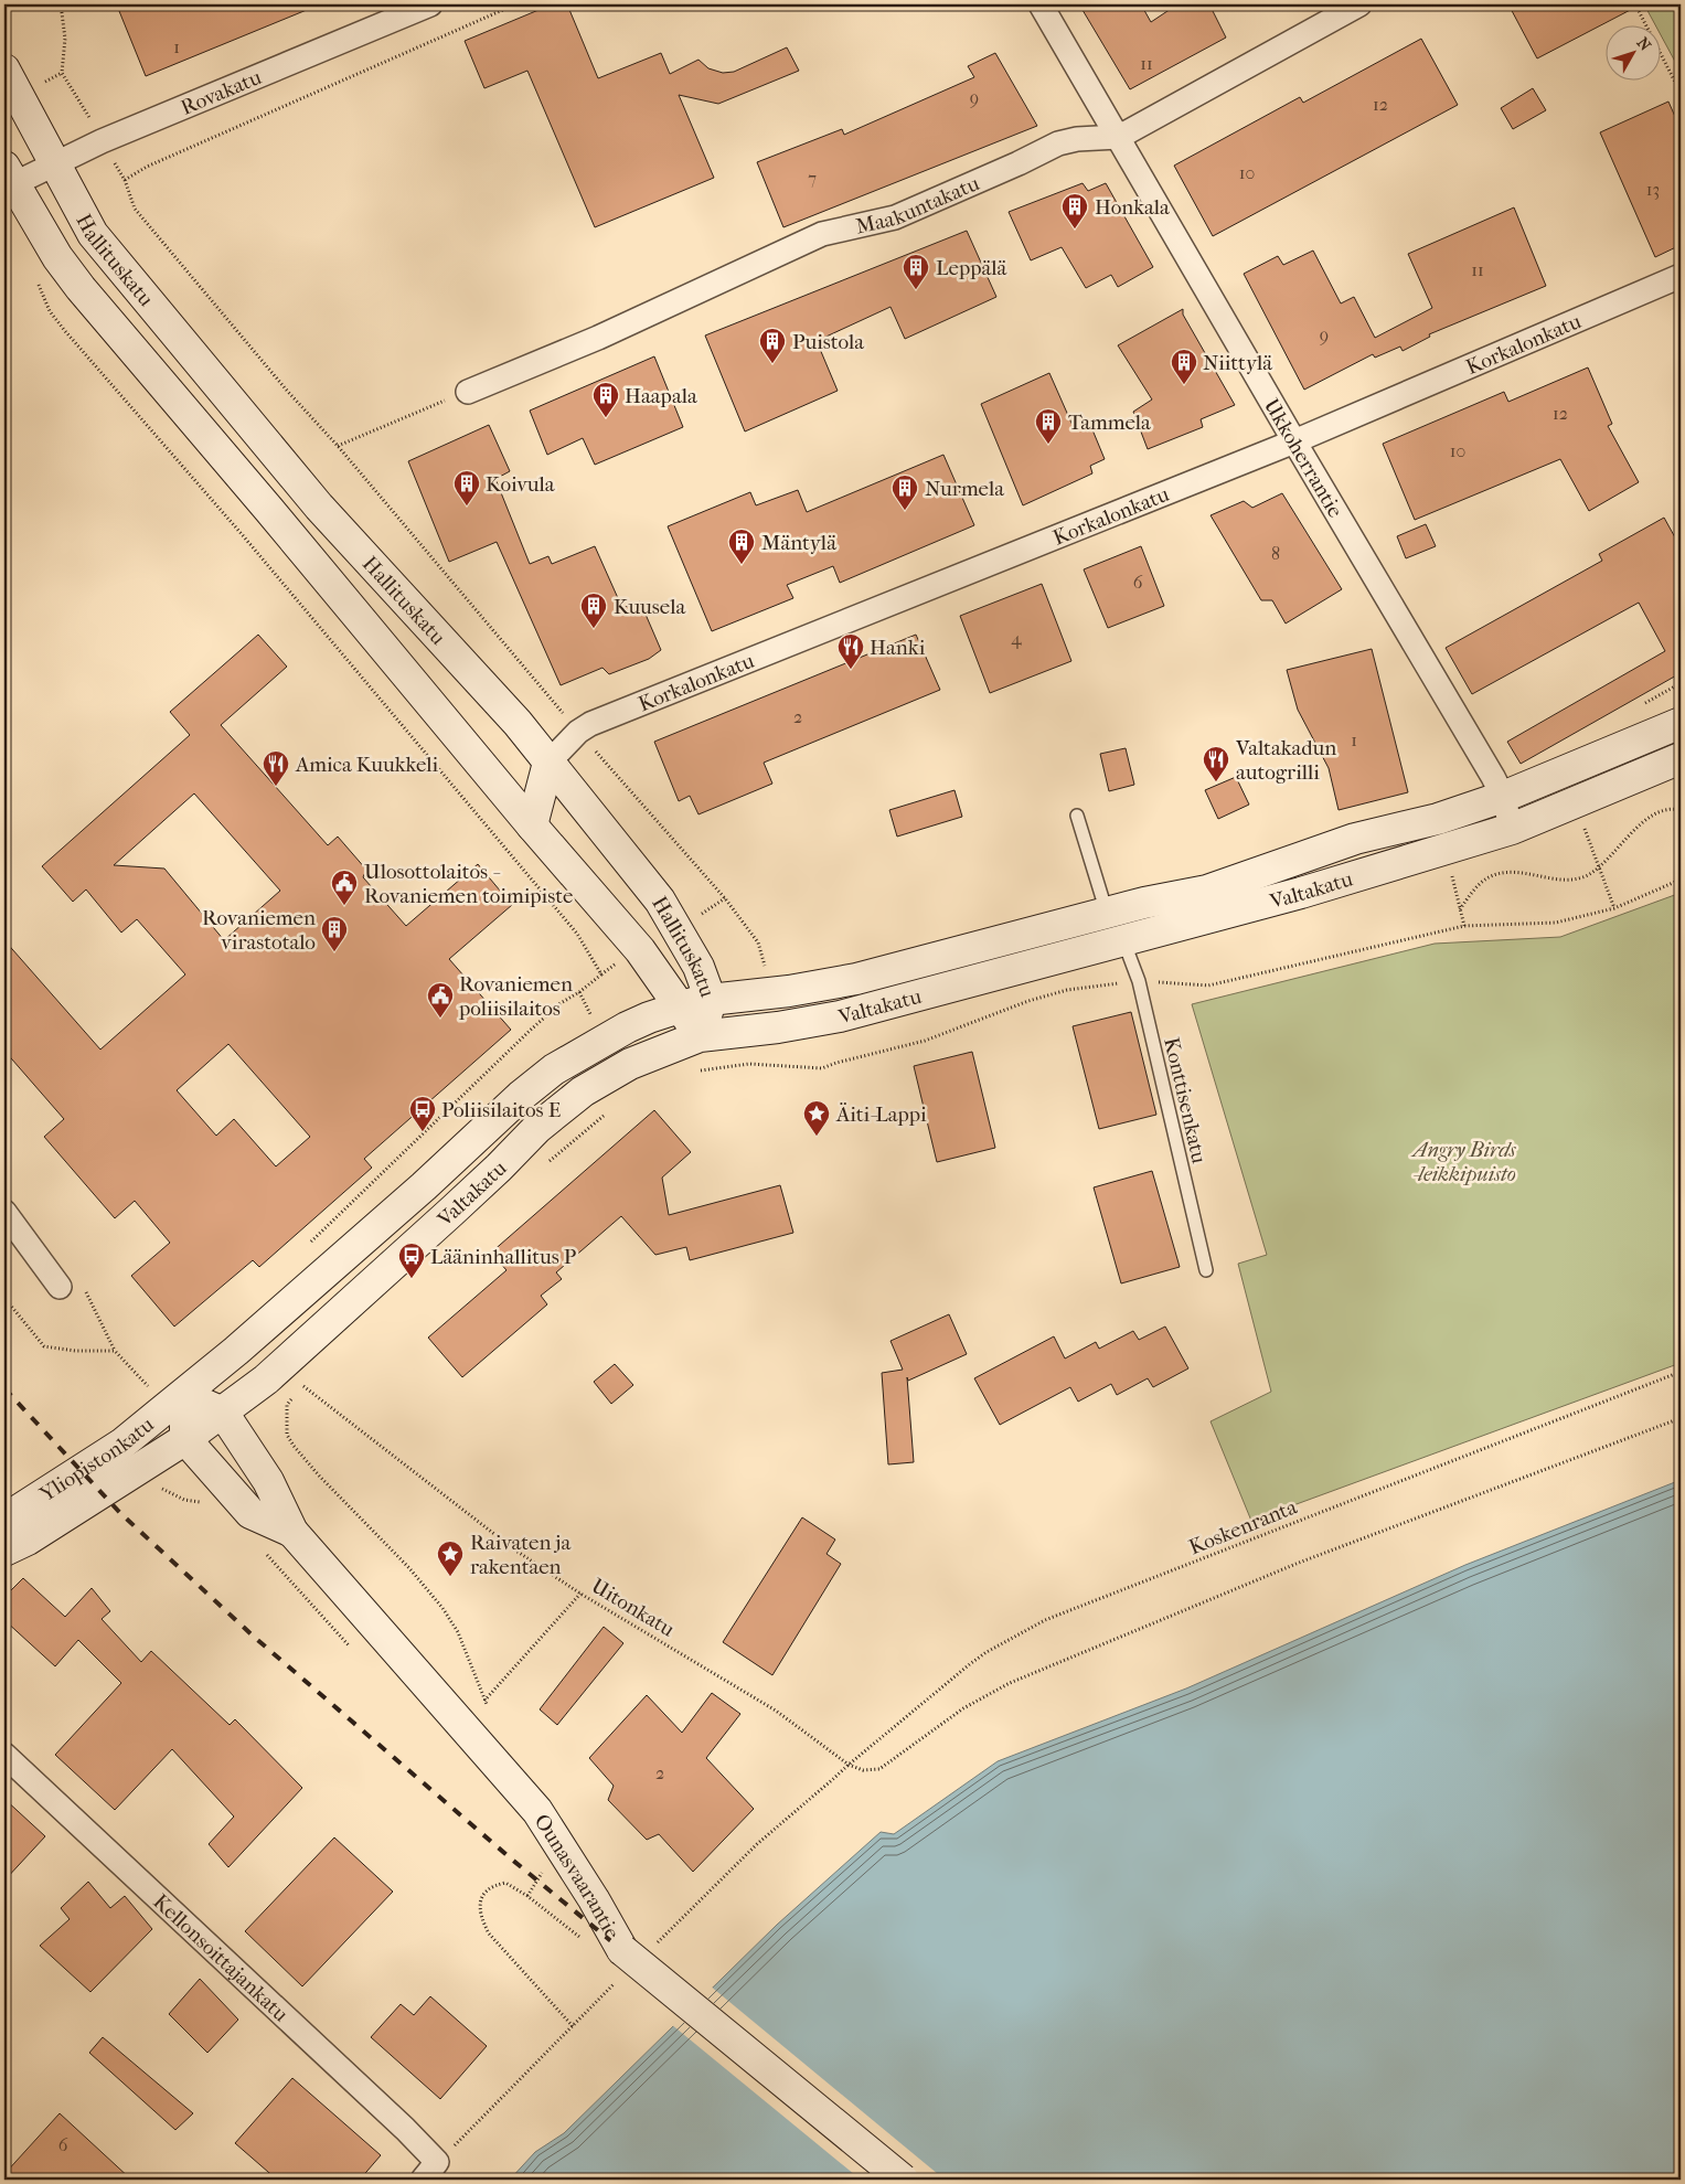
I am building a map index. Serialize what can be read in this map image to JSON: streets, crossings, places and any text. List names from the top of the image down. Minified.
{"streets":{"street":["Rovakatu","Maakuntakatu","Hallituskatu","Korkalonkatu","Ukkoherrantie","Valtakatu","Yliopistonkatu","Ounasvaarantie","Kellonsoittajankatu"],"lane":["Konttisenkatu"],"path":["Koskenranta","Uitonkatu"]},"crossings":[["Rovakatu","Hallituskatu"],["Maakuntakatu","Ukkoherrantie"],["Hallituskatu","Korkalonkatu"],["Hallituskatu","Valtakatu"],["Korkalonkatu","Ukkoherrantie"],["Ukkoherrantie","Valtakatu"],["Valtakatu","Konttisenkatu"],["Valtakatu","Yliopistonkatu"],["Valtakatu","Ounasvaarantie"],["Yliopistonkatu","Ounasvaarantie"],["Koskenranta","Uitonkatu"]],"parks":["Angry Birds -leikkipuisto"],"places":{"building":["Honkala","Leppälä","Puistola","Niittylä","Haapala","Tammela","Koivula","Nurmela","Mäntylä","Kuusela","Rovaniemen virastotalo"],"restaurant":["Hanki","Valtakadun autogrilli","Amica Kuukkeli"],"public building":["Ulosottolaitos - Rovaniemen toimipiste","Rovaniemen poliisilaitos"],"bus stop":["Poliisilaitos E","Lääninhallitus P"],"place":["Äiti-Lappi","Raivaten ja rakentaen"]},"house_numbers":["1","11","9","12","10","7","13","11","9","12","10","8","6","4","2","1","2","6"],"north":"top right"}
